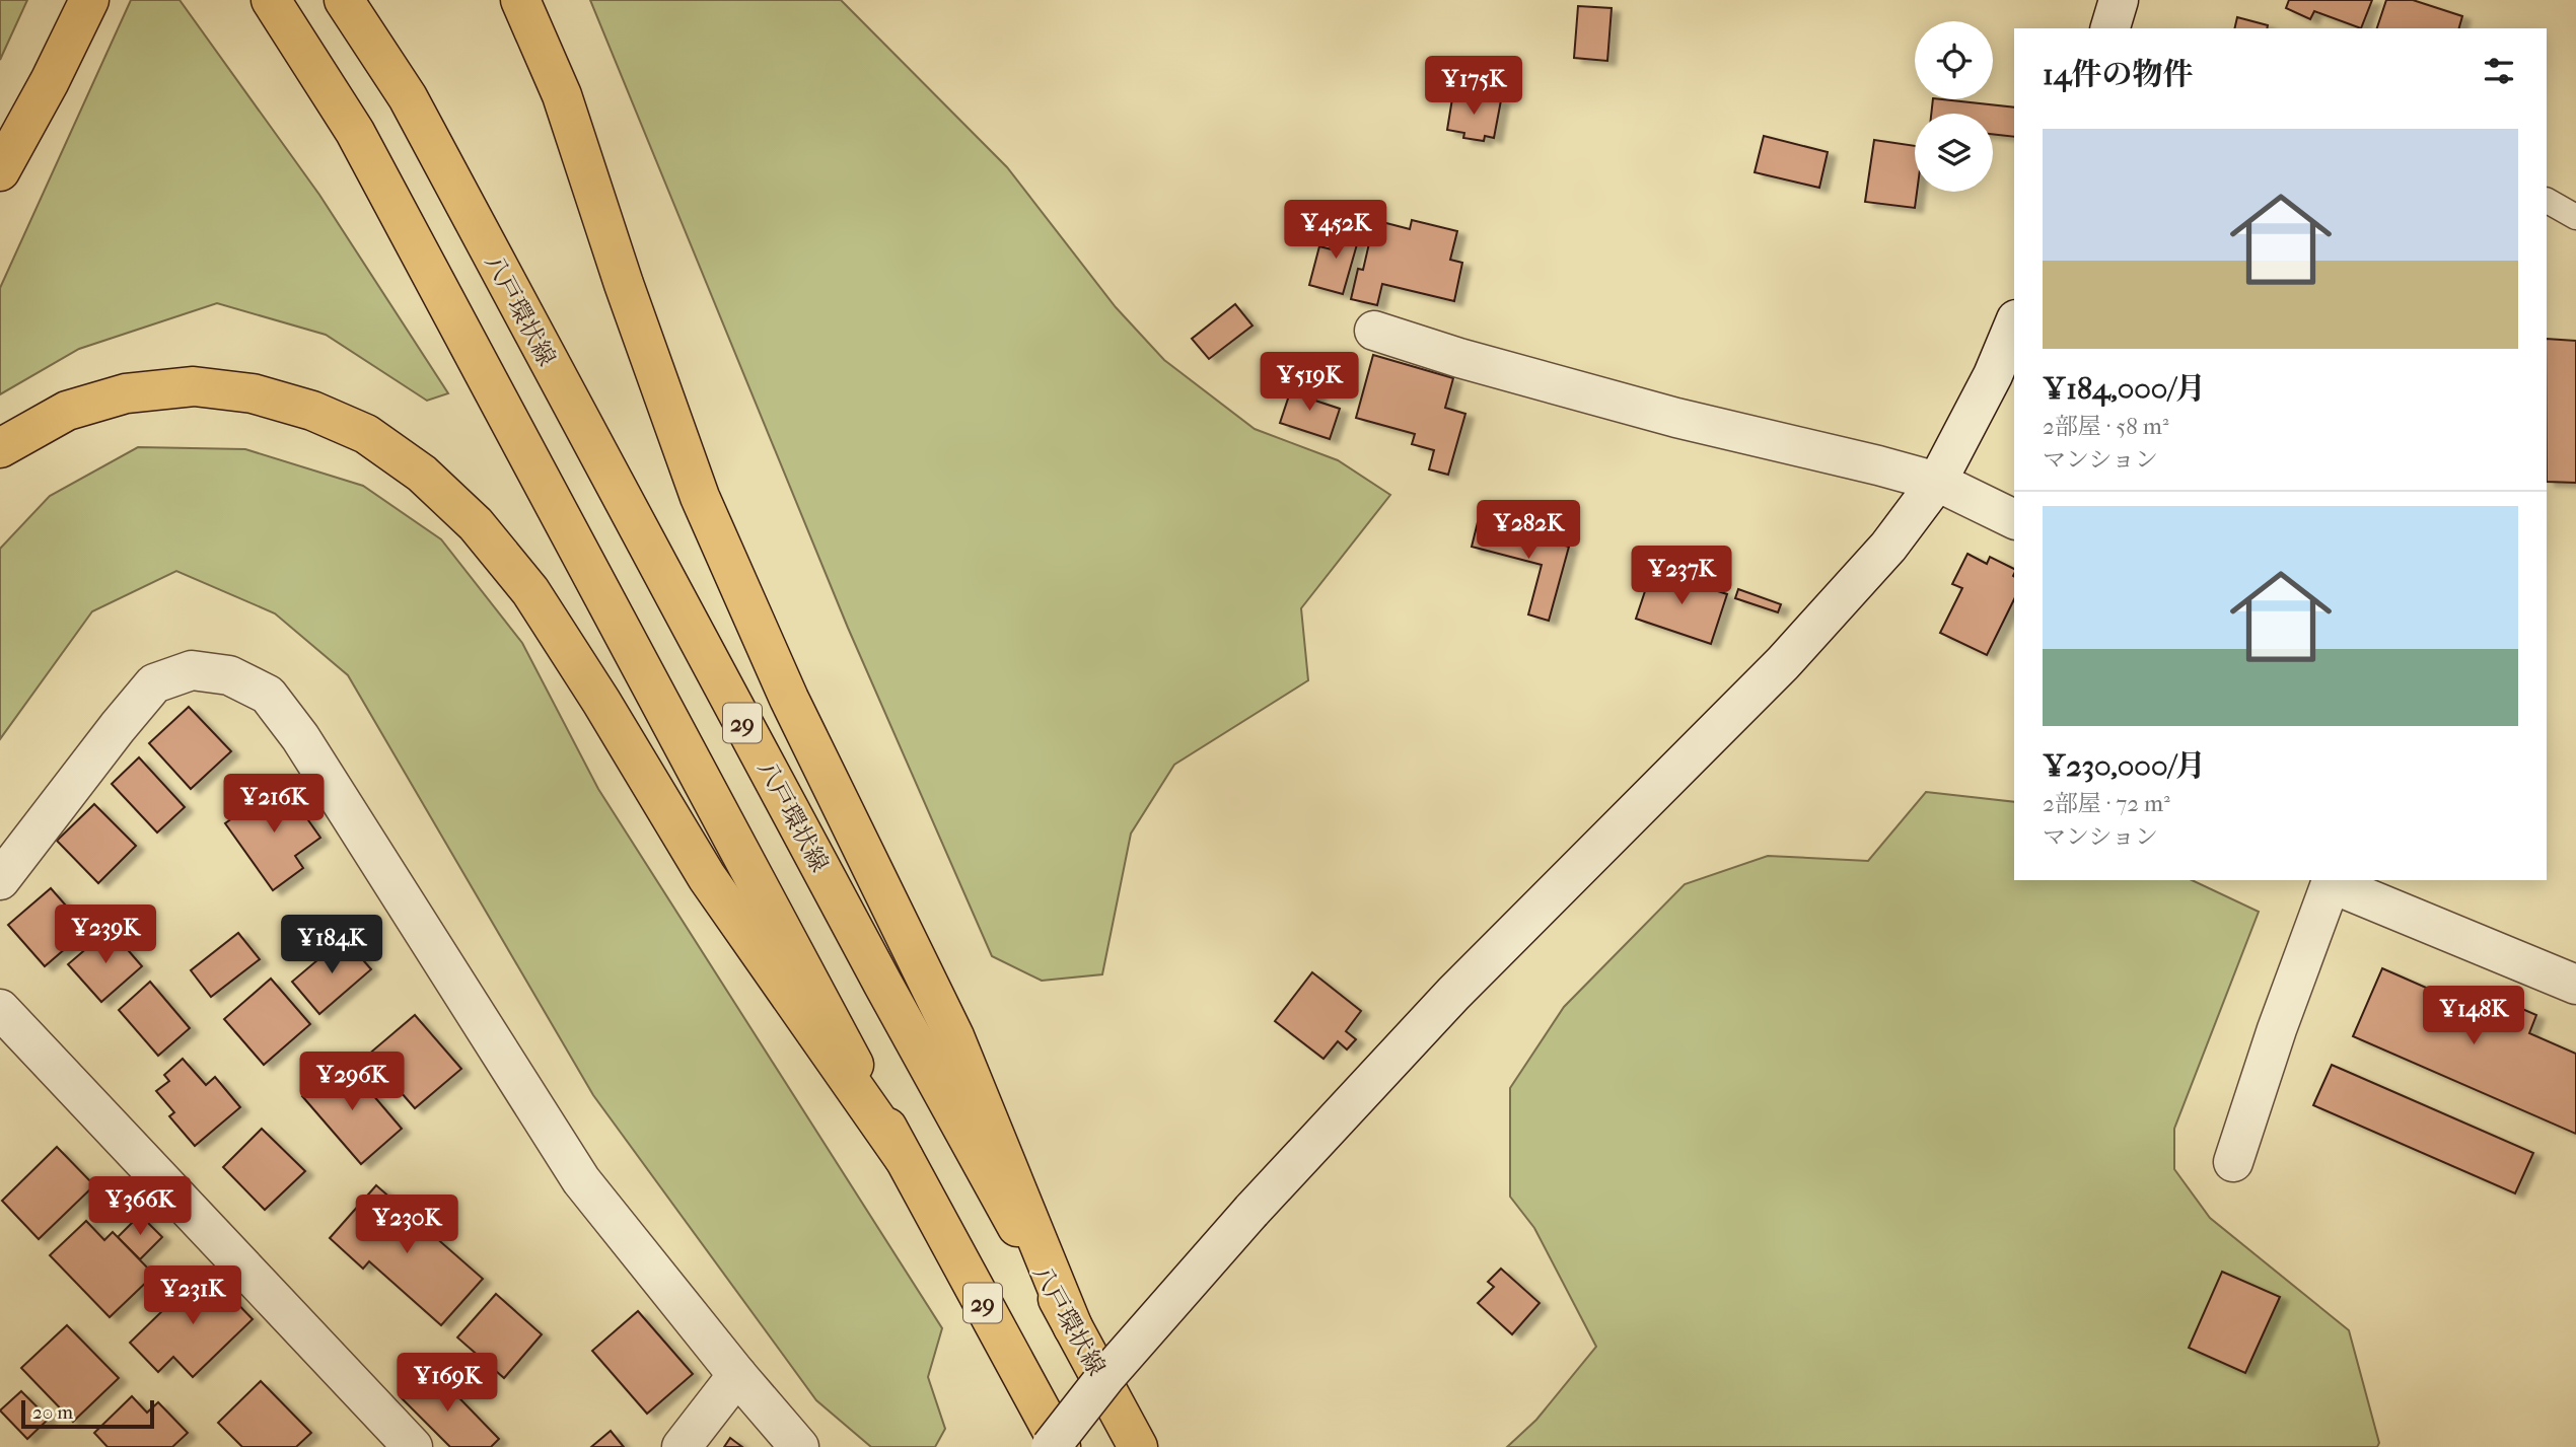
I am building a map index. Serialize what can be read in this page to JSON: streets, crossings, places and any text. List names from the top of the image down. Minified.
{"streets":{"main road":["八戸環状線","29"]},"scale_bar":"20 m","page":{"heading":"14件の物件","price":["¥175K","¥452K","¥519K","¥282K","¥237K","¥216K","¥239K","¥184K","¥148K","¥296K","¥366K","¥230K","¥231K","¥169K"],"list":[{"name":"¥184,000/月","note":"2部屋 · 58 m² · マンション"},{"name":"¥230,000/月","note":"2部屋 · 72 m² · マンション"}],"scale":"20 m"}}
